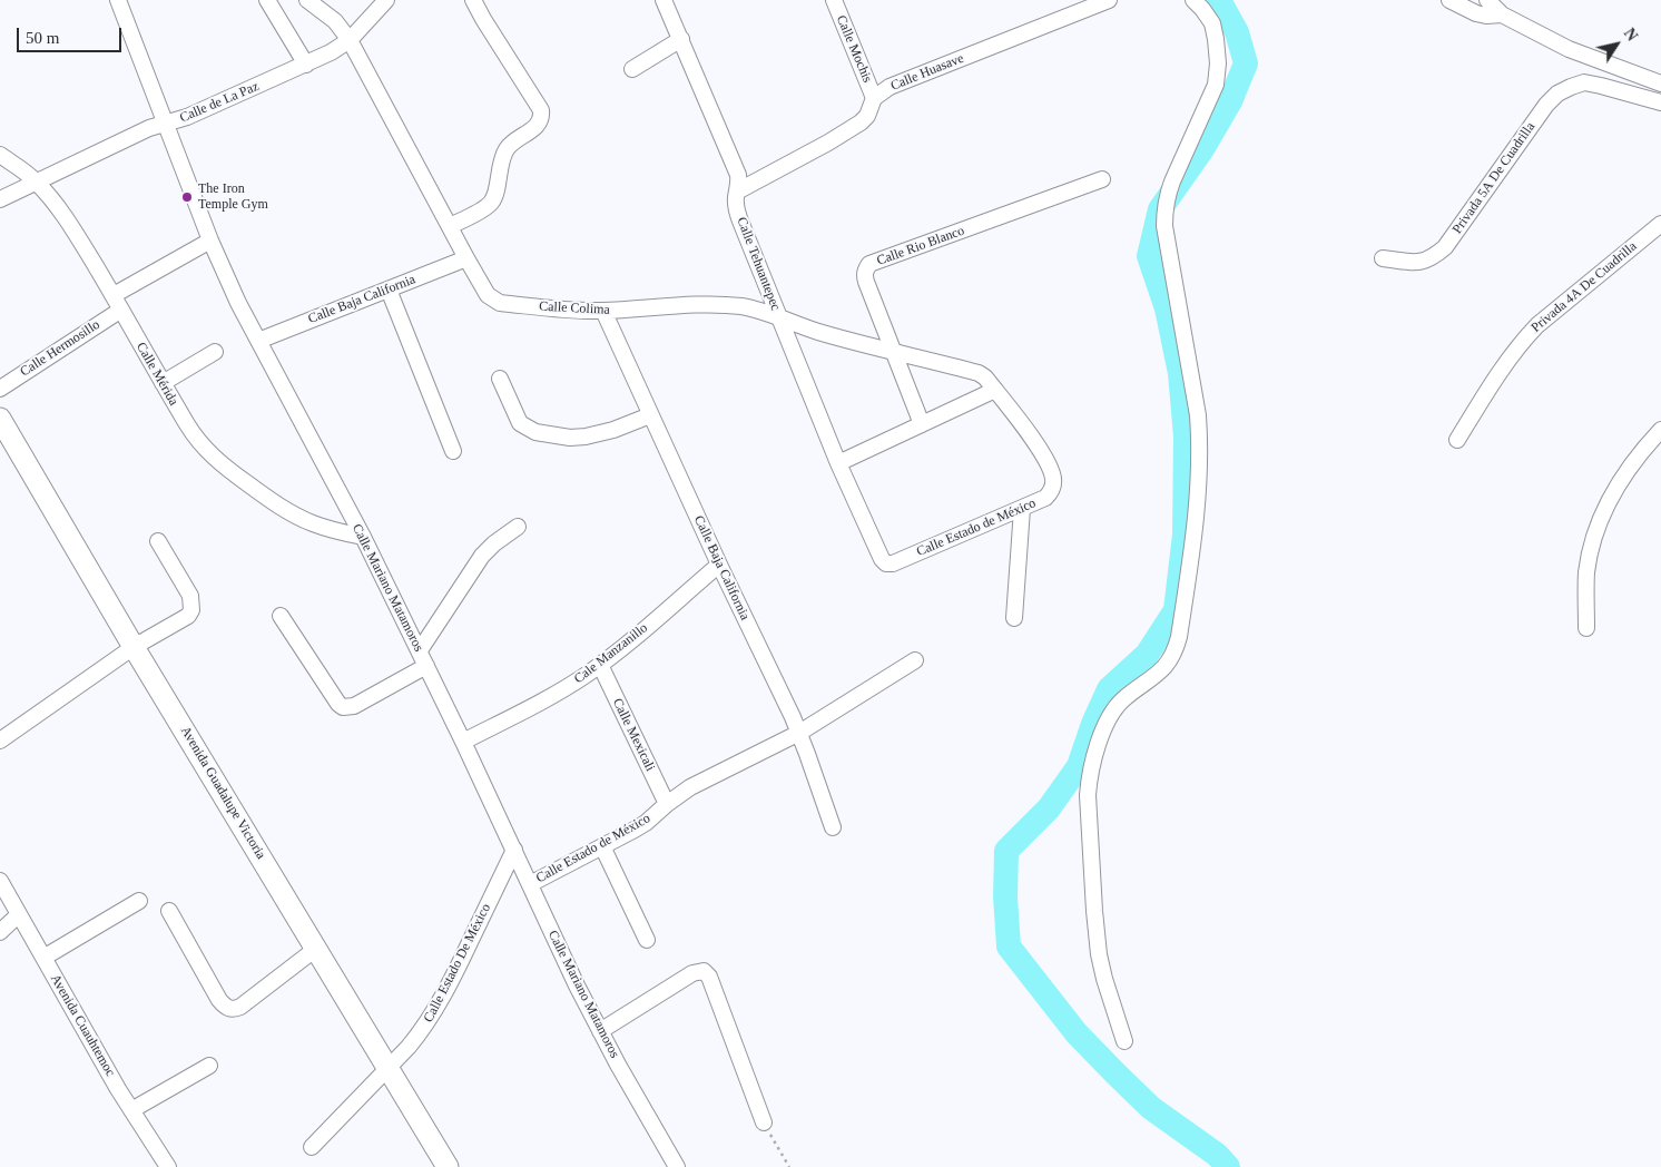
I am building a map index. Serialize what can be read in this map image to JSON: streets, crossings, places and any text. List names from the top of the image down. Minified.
{"streets":{"main road":["Avenida Guadalupe Victoria"],"street":["Calle Mochis","Calle Huasave","Calle de La Paz","Privada 5A De Cuadrilla","Calle Rio Blanco","Calle Tehuantepec","Privada 4A De Cuadrilla","Calle Baja California","Calle Colima","Calle Hermosillo","Calle Mérida","Calle Estado de México","Calle Mariano Matamoros","Cale Manzanillo","Calle Mexicali","Calle Estado De México","Avenida Cuauhtemoc"]},"crossings":[["Calle Mochis","Calle Huasave"],["Calle Huasave","Calle Tehuantepec"],["Calle de La Paz","Calle Colima"],["Calle de La Paz","Calle Mérida"],["Calle de La Paz","Calle Mariano Matamoros"],["Calle Rio Blanco","Calle Colima"],["Calle Tehuantepec","Calle Colima"],["Calle Tehuantepec","Calle Estado de México"],["Calle Baja California","Calle Colima"],["Calle Baja California","Calle Estado de México"],["Calle Baja California","Calle Mariano Matamoros"],["Calle Baja California","Cale Manzanillo"],["Calle Colima","Calle Estado de México"],["Calle Hermosillo","Calle Mérida"],["Calle Mérida","Calle Mariano Matamoros"],["Calle Estado de México","Calle Mariano Matamoros"],["Calle Estado de México","Calle Mexicali"],["Calle Mariano Matamoros","Cale Manzanillo"],["Calle Mariano Matamoros","Calle Estado De México"],["Cale Manzanillo","Calle Mexicali"],["Avenida Guadalupe Victoria","Calle Estado De México"]],"places":["The Iron Temple Gym"],"scale_bar":"50 m","north":"top right"}
